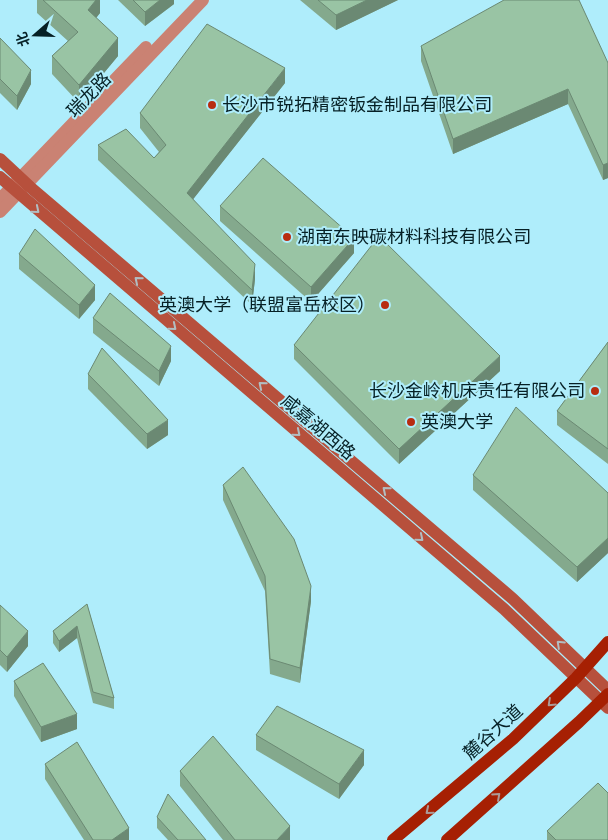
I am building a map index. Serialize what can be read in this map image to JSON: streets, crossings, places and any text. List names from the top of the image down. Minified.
{"streets":{"main road":["咸嘉湖西路","麓谷大道"],"street":["瑞龙路"]},"crossings":[["瑞龙路","咸嘉湖西路"],["咸嘉湖西路","麓谷大道"]],"places":["长沙市锐拓精密钣金制品有限公司","湖南东映碳材料科技有限公司","英澳大学（联盟富岳校区）","长沙金岭机床责任有限公司","英澳大学"],"north":"left"}
